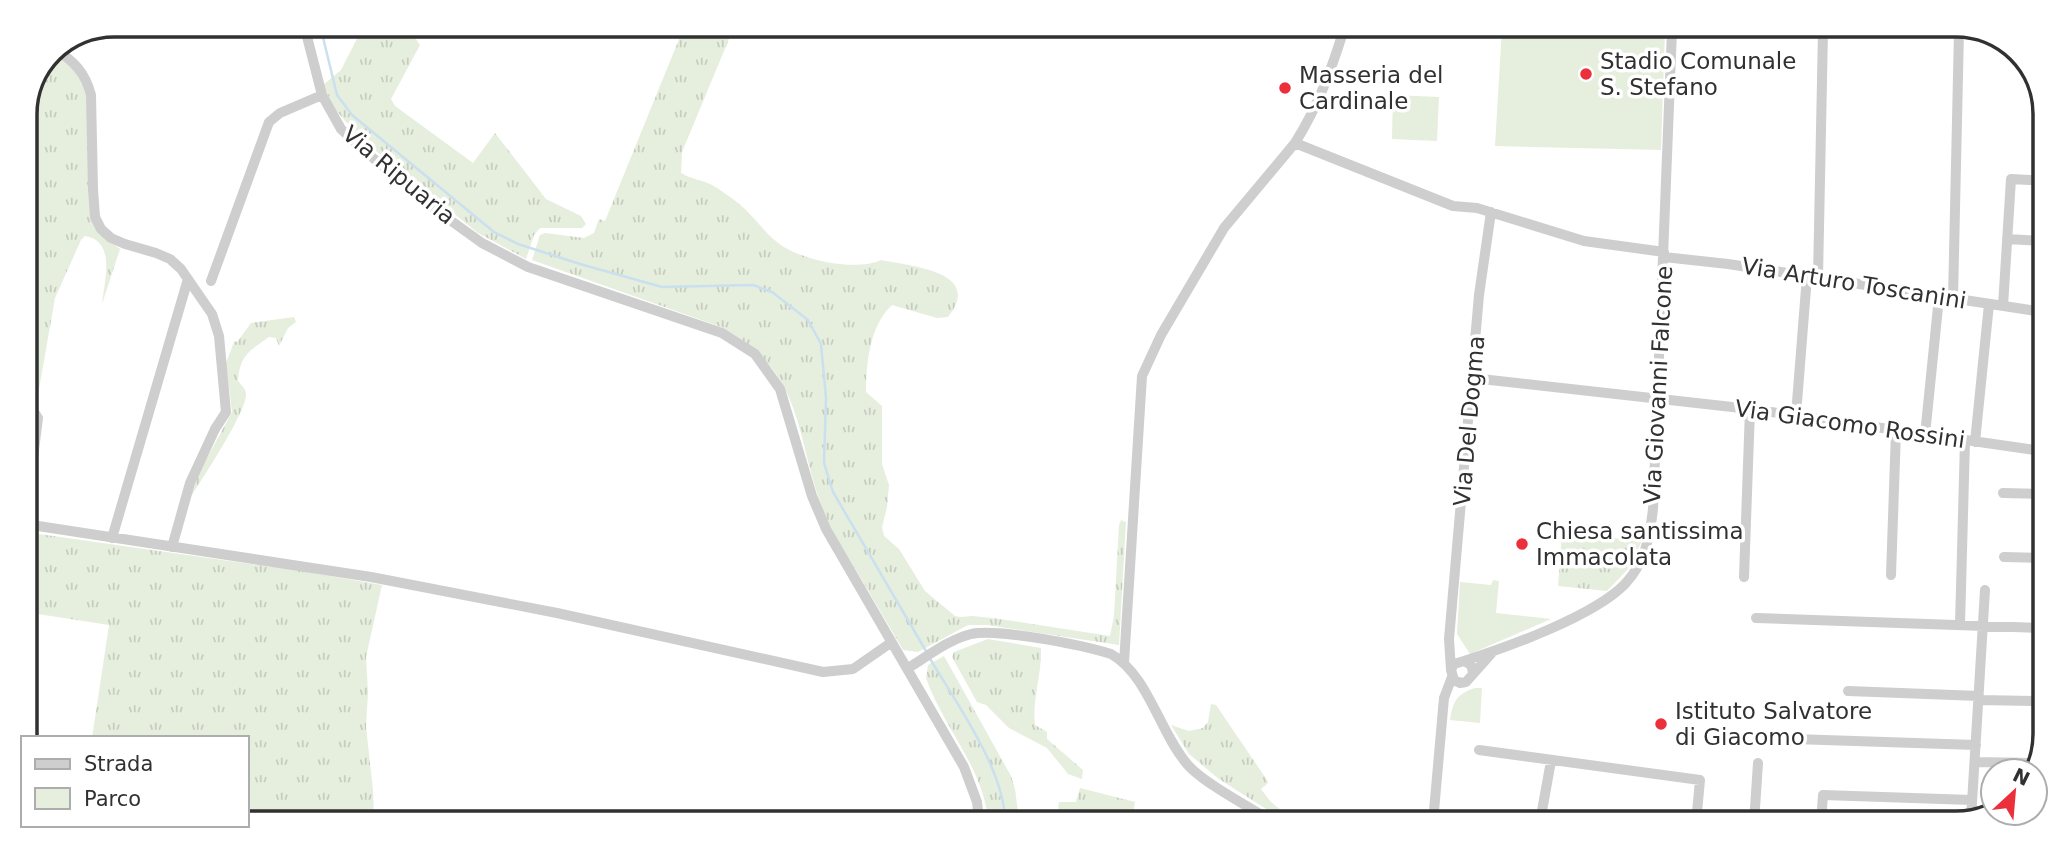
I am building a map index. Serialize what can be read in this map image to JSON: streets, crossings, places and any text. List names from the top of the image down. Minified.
{"streets":{"street":["Via Ripuaria","Via Arturo Toscanini","Via Giovanni Falcone","Via Del Dogma","Via Giacomo Rossini"]},"crossings":[["Via Arturo Toscanini","Via Giovanni Falcone"],["Via Arturo Toscanini","Via Del Dogma"],["Via Giovanni Falcone","Via Del Dogma"],["Via Giovanni Falcone","Via Giacomo Rossini"],["Via Del Dogma","Via Giacomo Rossini"]],"places":["Stadio Comunale S. Stefano","Masseria del Cardinale","Chiesa santissima Immacolata","Istituto Salvatore di Giacomo"],"legend":["Strada","Parco"],"north":"top right"}
